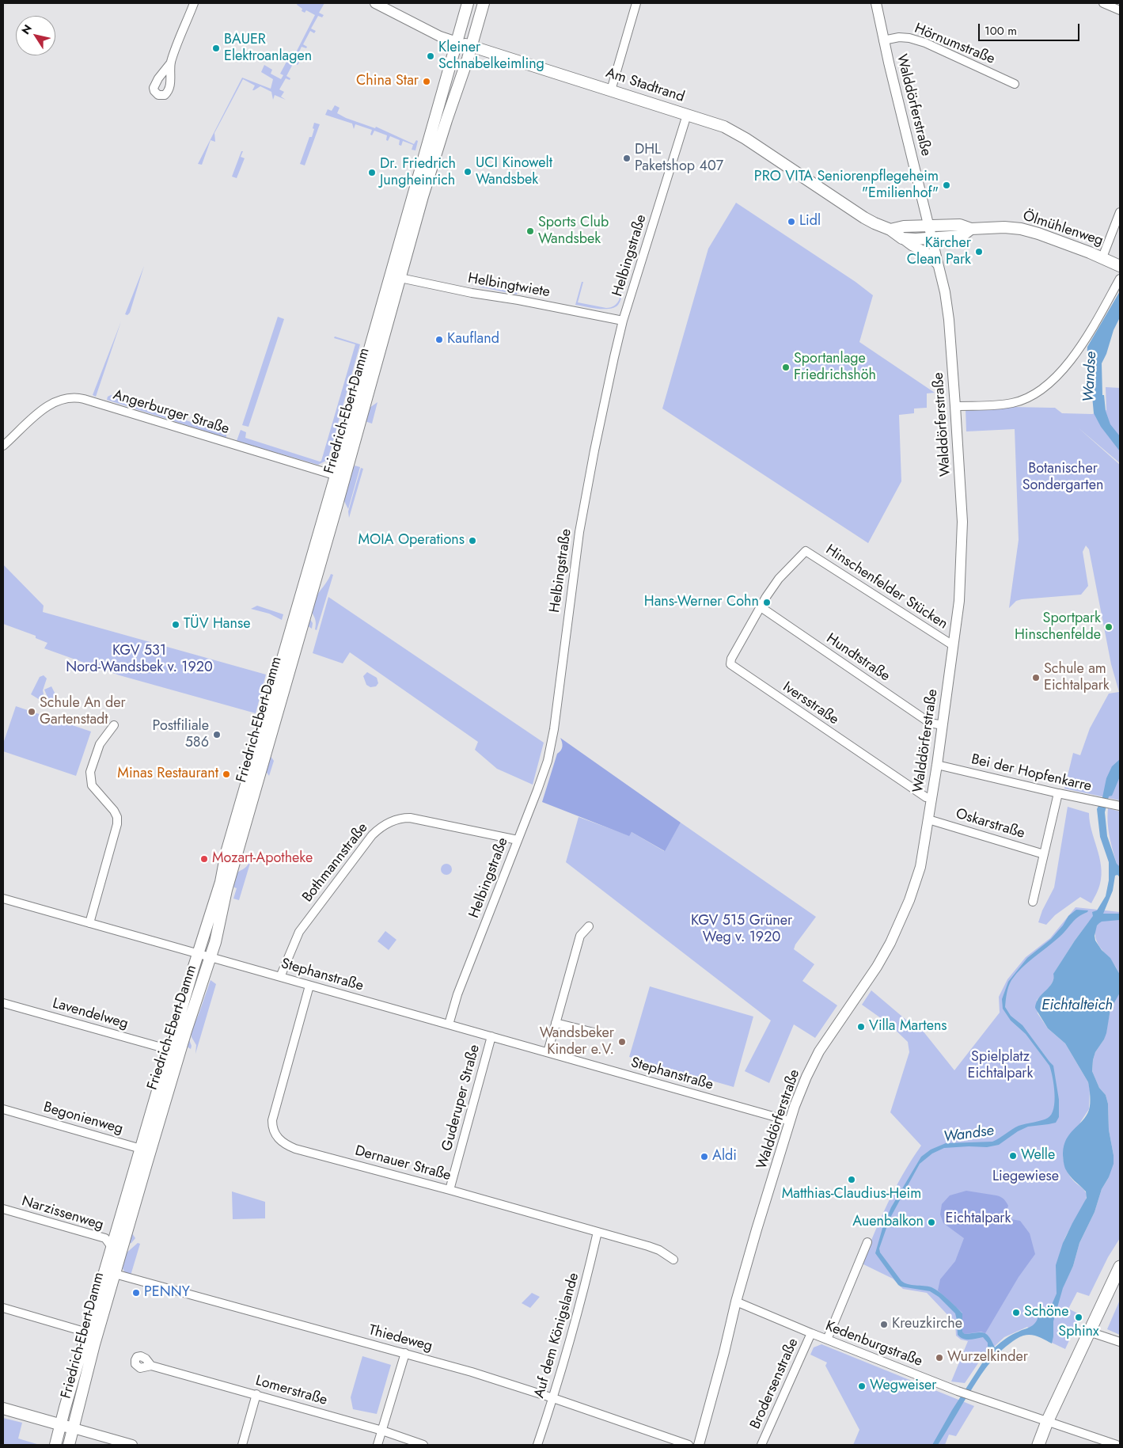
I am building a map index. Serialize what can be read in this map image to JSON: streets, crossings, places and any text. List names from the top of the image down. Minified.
{"streets":{"main road":["Am Stadtrand","Ölmühlenweg","Friedrich-Ebert-Damm"],"street":["Hörnumstraße","Walddörferstraße","Helbingstraße","Helbingtwiete","Angerburger Straße","Hinschenfelder Stücken","Hundtstraße","Iversstraße","Bei der Hopfenkarre","Oskarstraße","Bothmannstraße","Stephanstraße","Lavendelweg","Guderuper Straße","Begonienweg","Dernauer Straße","Narzissenweg","Auf dem Königslande","Thiedeweg","Kedenburgstraße","Brodersenstraße","Lomerstraße"]},"crossings":[["Hörnumstraße","Walddörferstraße"],["Am Stadtrand","Walddörferstraße"],["Am Stadtrand","Ölmühlenweg"],["Am Stadtrand","Helbingstraße"],["Am Stadtrand","Friedrich-Ebert-Damm"],["Walddörferstraße","Ölmühlenweg"],["Walddörferstraße","Hinschenfelder Stücken"],["Walddörferstraße","Hundtstraße"],["Walddörferstraße","Iversstraße"],["Walddörferstraße","Bei der Hopfenkarre"],["Walddörferstraße","Oskarstraße"],["Walddörferstraße","Stephanstraße"],["Walddörferstraße","Kedenburgstraße"],["Helbingstraße","Helbingtwiete"],["Helbingstraße","Bothmannstraße"],["Helbingstraße","Stephanstraße"],["Helbingtwiete","Friedrich-Ebert-Damm"],["Friedrich-Ebert-Damm","Angerburger Straße"],["Friedrich-Ebert-Damm","Stephanstraße"],["Friedrich-Ebert-Damm","Lavendelweg"],["Friedrich-Ebert-Damm","Begonienweg"],["Friedrich-Ebert-Damm","Narzissenweg"],["Friedrich-Ebert-Damm","Thiedeweg"],["Hinschenfelder Stücken","Hundtstraße"],["Hinschenfelder Stücken","Iversstraße"],["Hundtstraße","Iversstraße"],["Bothmannstraße","Stephanstraße"],["Stephanstraße","Guderuper Straße"],["Stephanstraße","Dernauer Straße"],["Guderuper Straße","Dernauer Straße"],["Dernauer Straße","Auf dem Königslande"],["Auf dem Königslande","Thiedeweg"],["Kedenburgstraße","Brodersenstraße"]],"water":["Wandse","Eichtalteich"],"parks":["Botanischer Sondergarten","KGV 531 Nord-Wandsbek v. 1920","KGV 515 Grüner Weg v. 1920","Spielplatz Eichtalpark","Liegewiese","Eichtalpark"],"places":["BAUER Elektroanlagen","Kleiner Schnabelkeimling","China Star","DHL Paketshop 407","UCI Kinowelt Wandsbek","Dr. Friedrich Jungheinrich","PRO VITA Seniorenpflegeheim \"Emilienhof\"","Lidl","Sports Club Wandsbek","Kärcher Clean Park","Kaufland","Sportanlage Friedrichshöh","MOIA Operations","Hans-Werner Cohn","TÜV Hanse","Sportpark Hinschenfelde","Schule am Eichtalpark","Schule An der Gartenstadt","Postfiliale 586","Minas Restaurant","Mozart-Apotheke","Villa Martens","Wandsbeker Kinder e.V.","Welle","Aldi","Matthias-Claudius-Heim","Auenbalkon","PENNY","Schöne","Sphinx","Kreuzkirche","Wurzelkinder","Wegweiser"],"scale_bar":"100 m","north":"top left"}
